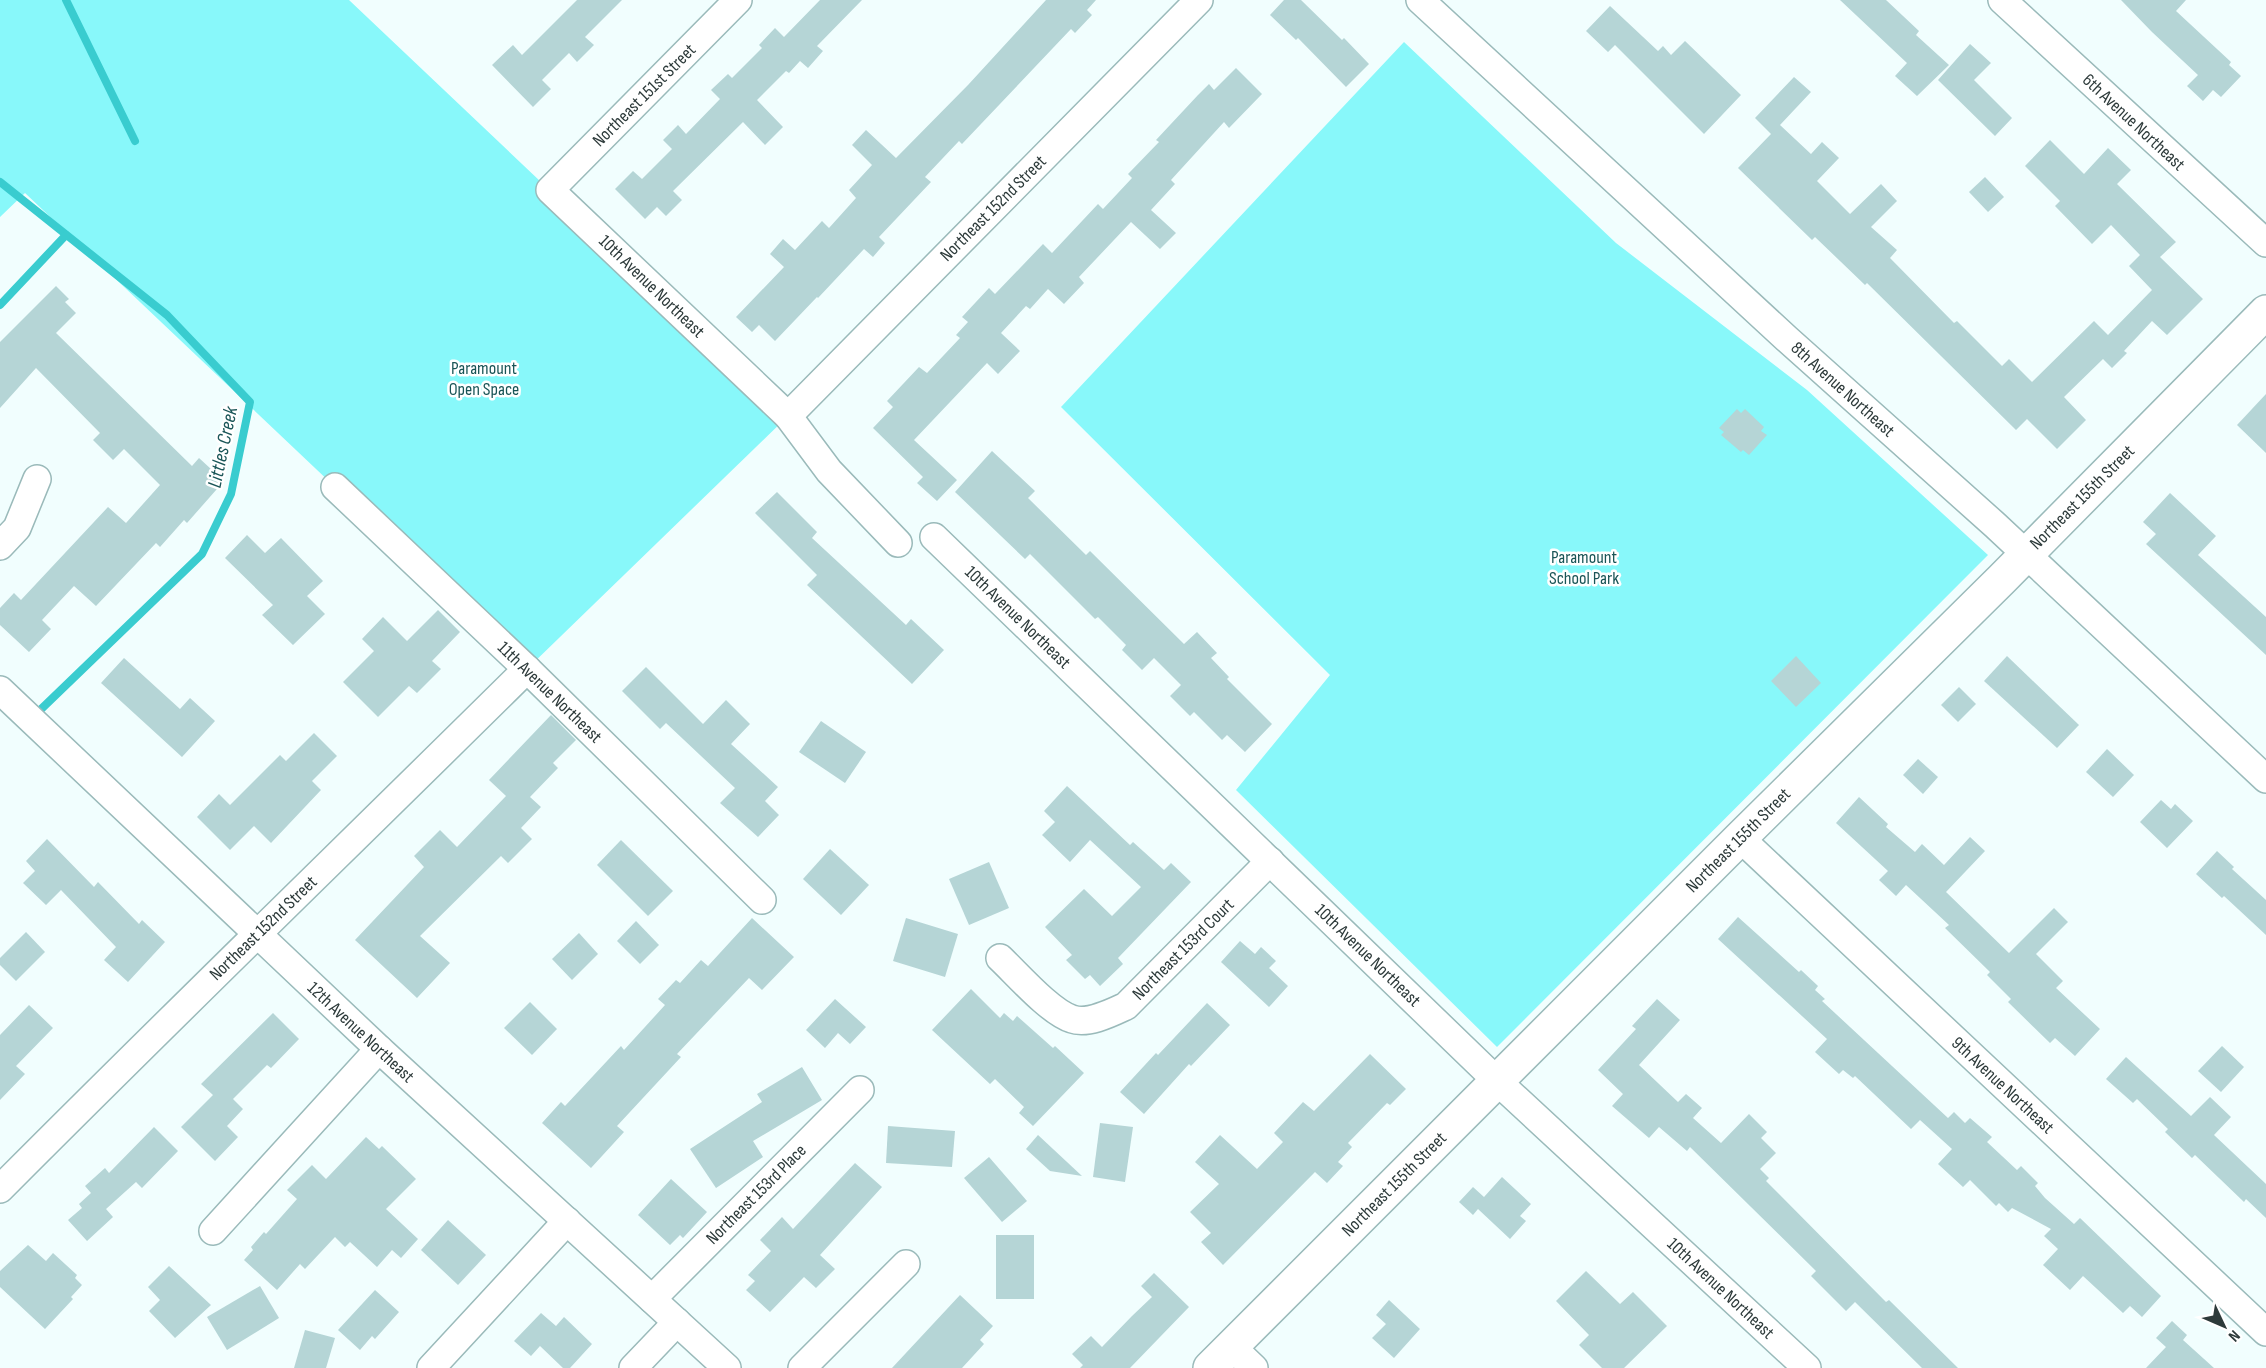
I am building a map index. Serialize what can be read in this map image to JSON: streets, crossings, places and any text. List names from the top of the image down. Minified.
{"streets":{"street":["Northeast 151st Street","6th Avenue Northeast","Northeast 152nd Street","10th Avenue Northeast","8th Avenue Northeast","Northeast 155th Street","11th Avenue Northeast","Northeast 153rd Court","12th Avenue Northeast","9th Avenue Northeast","Northeast 153rd Place"]},"crossings":[["Northeast 151st Street","10th Avenue Northeast"],["Northeast 152nd Street","10th Avenue Northeast"],["Northeast 152nd Street","11th Avenue Northeast"],["Northeast 152nd Street","12th Avenue Northeast"],["10th Avenue Northeast","Northeast 155th Street"],["10th Avenue Northeast","Northeast 153rd Court"],["8th Avenue Northeast","Northeast 155th Street"],["Northeast 155th Street","9th Avenue Northeast"],["12th Avenue Northeast","Northeast 153rd Place"]],"water":["Littles Creek"],"parks":["Paramount Open Space","Paramount School Park"],"north":"bottom right"}
